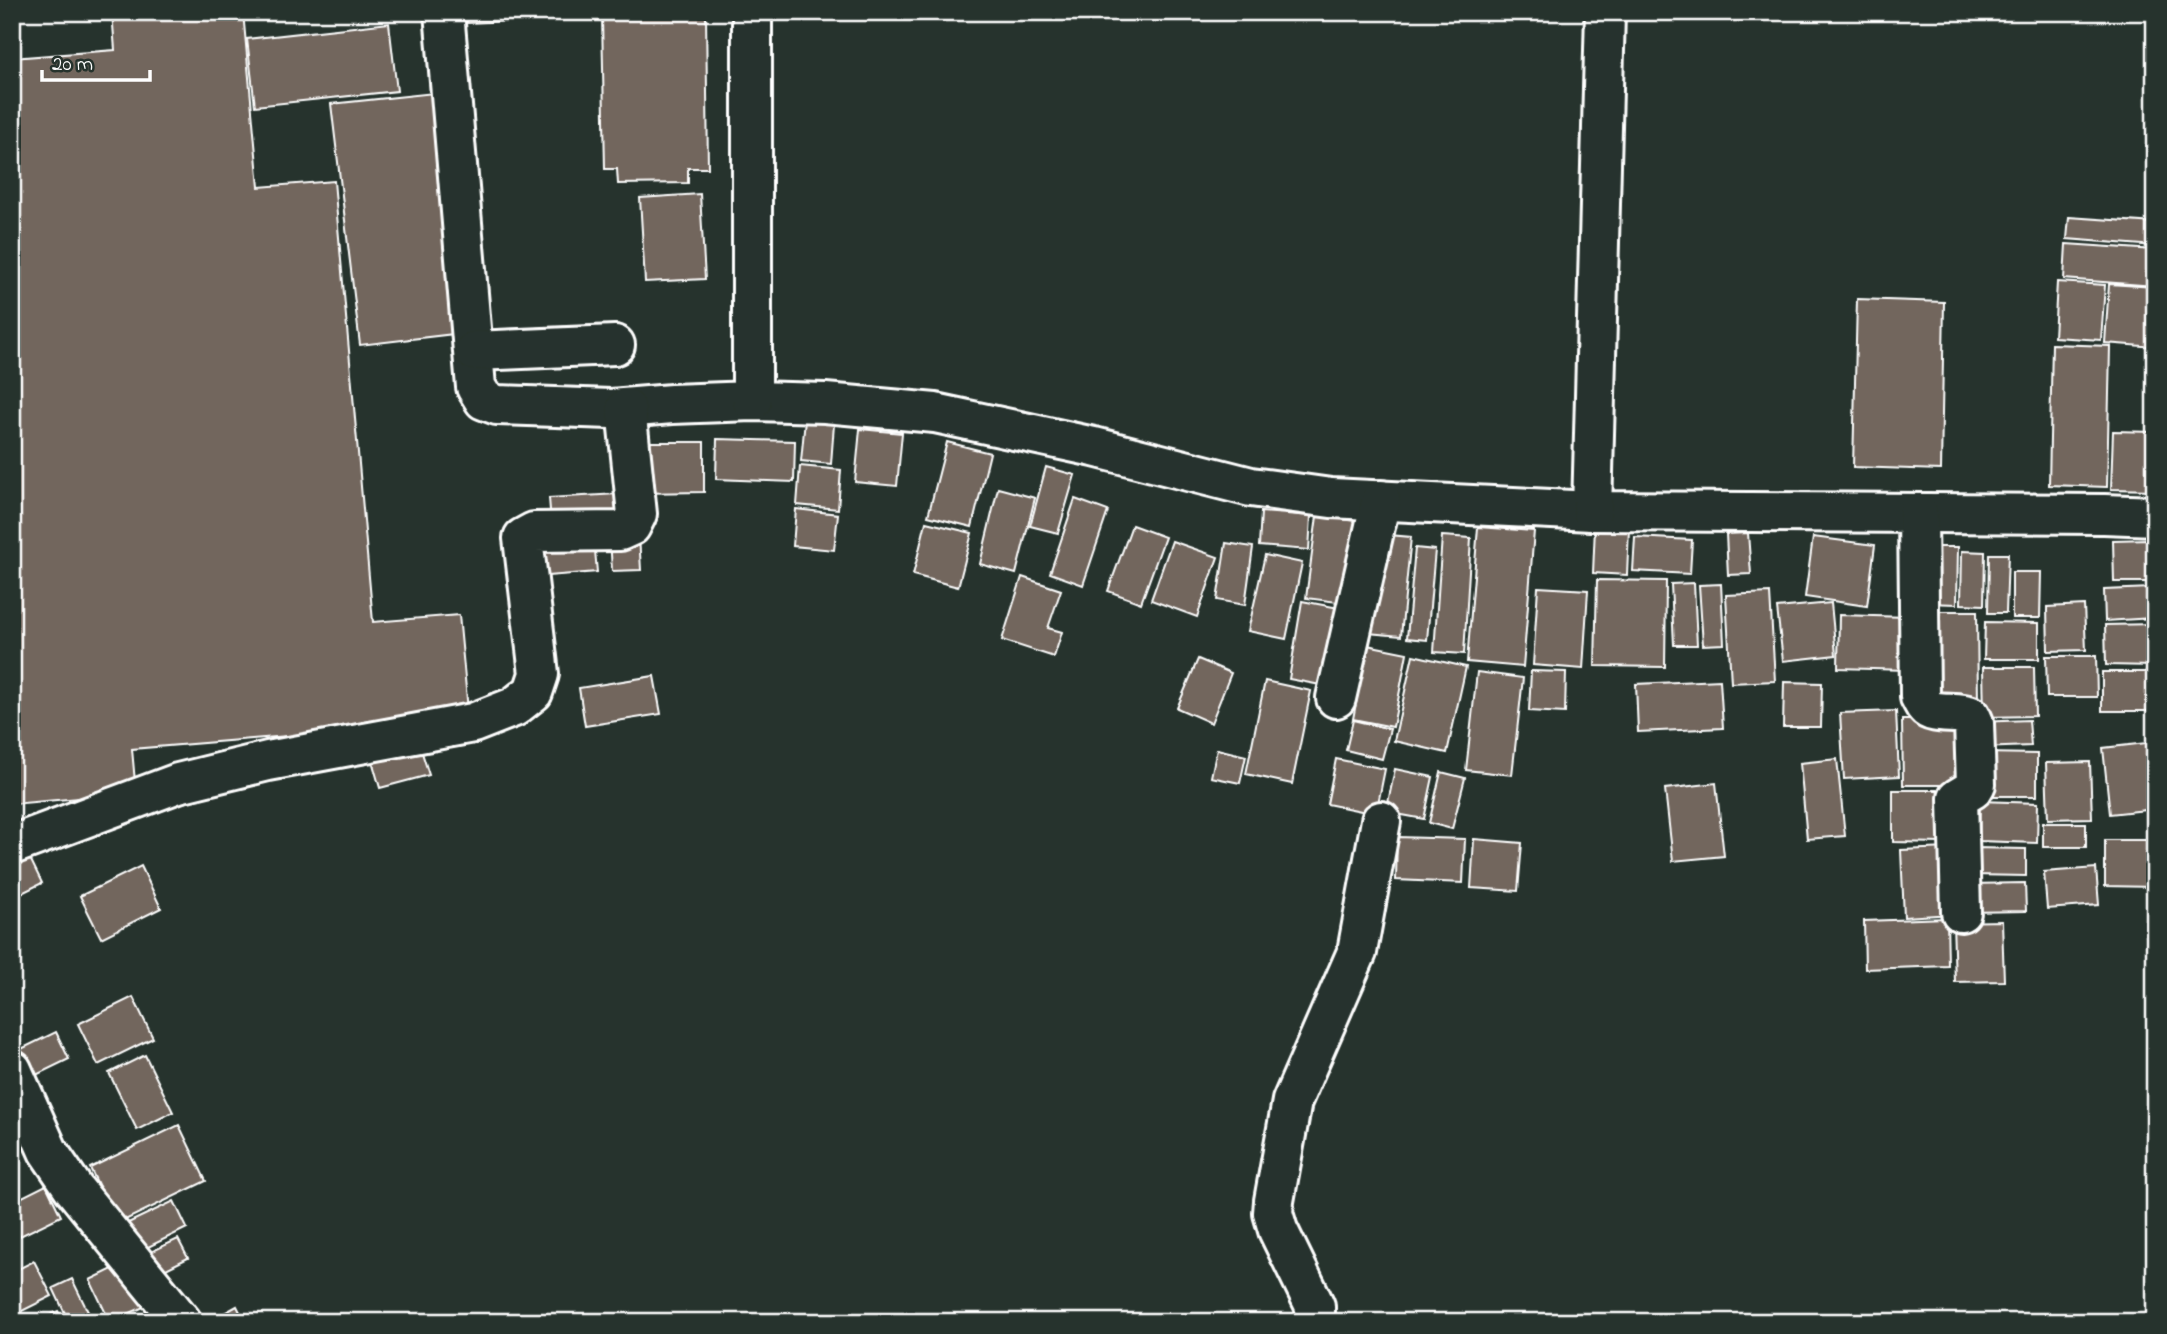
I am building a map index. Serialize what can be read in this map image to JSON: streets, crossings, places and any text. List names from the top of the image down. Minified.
{"scale_bar":"20 m"}
